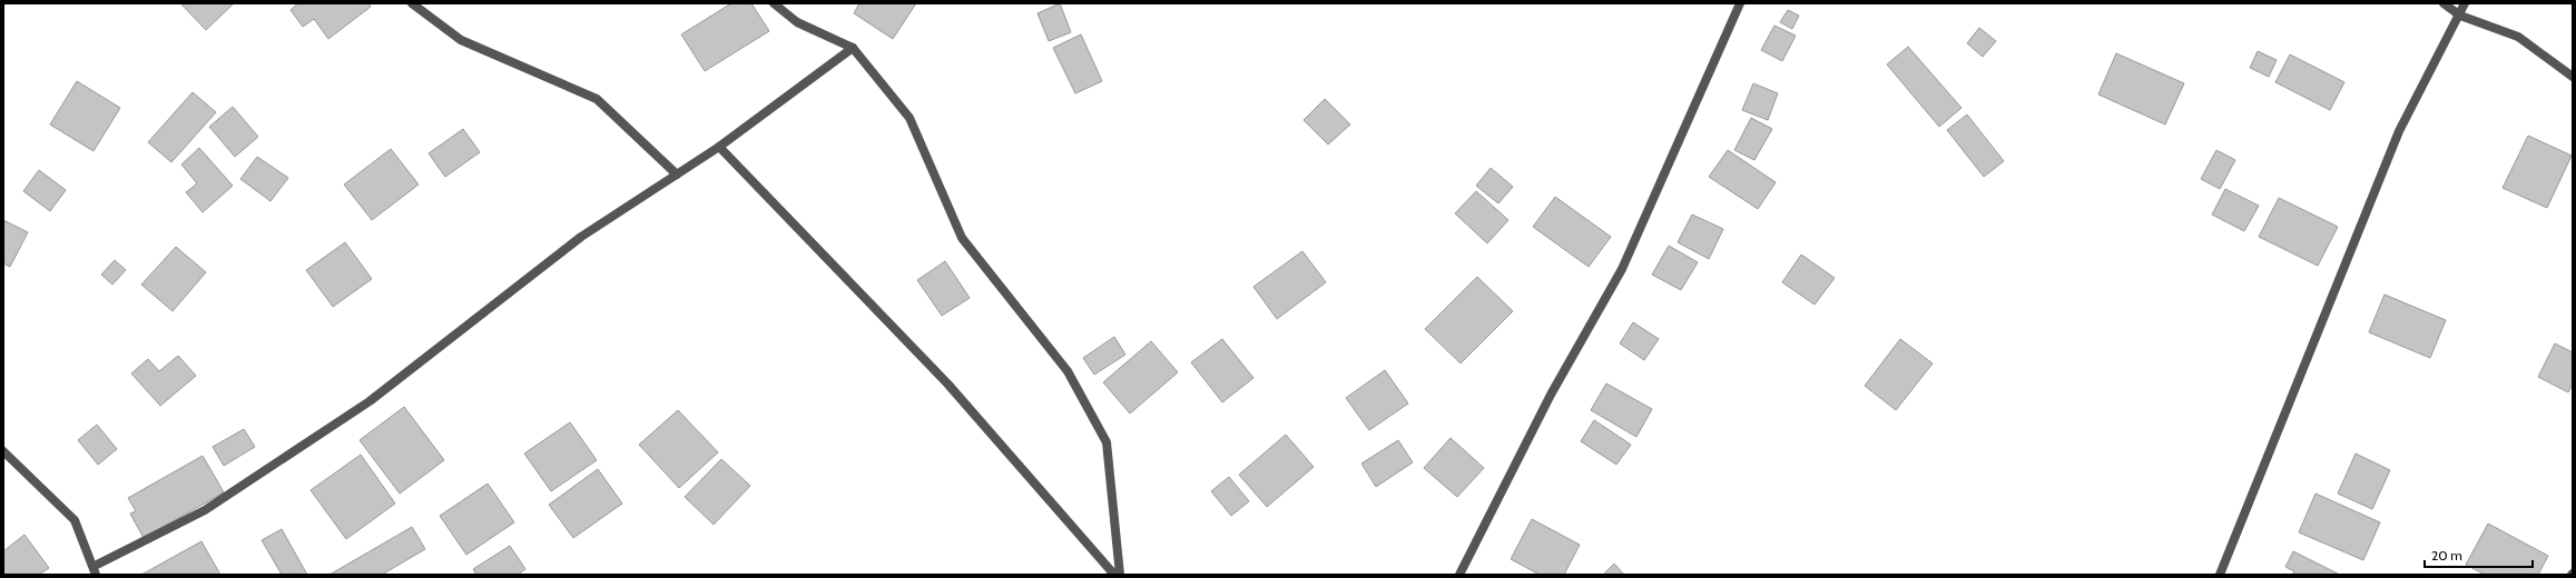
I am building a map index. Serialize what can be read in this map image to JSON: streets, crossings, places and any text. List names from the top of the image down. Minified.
{"scale_bar":"20 m"}
